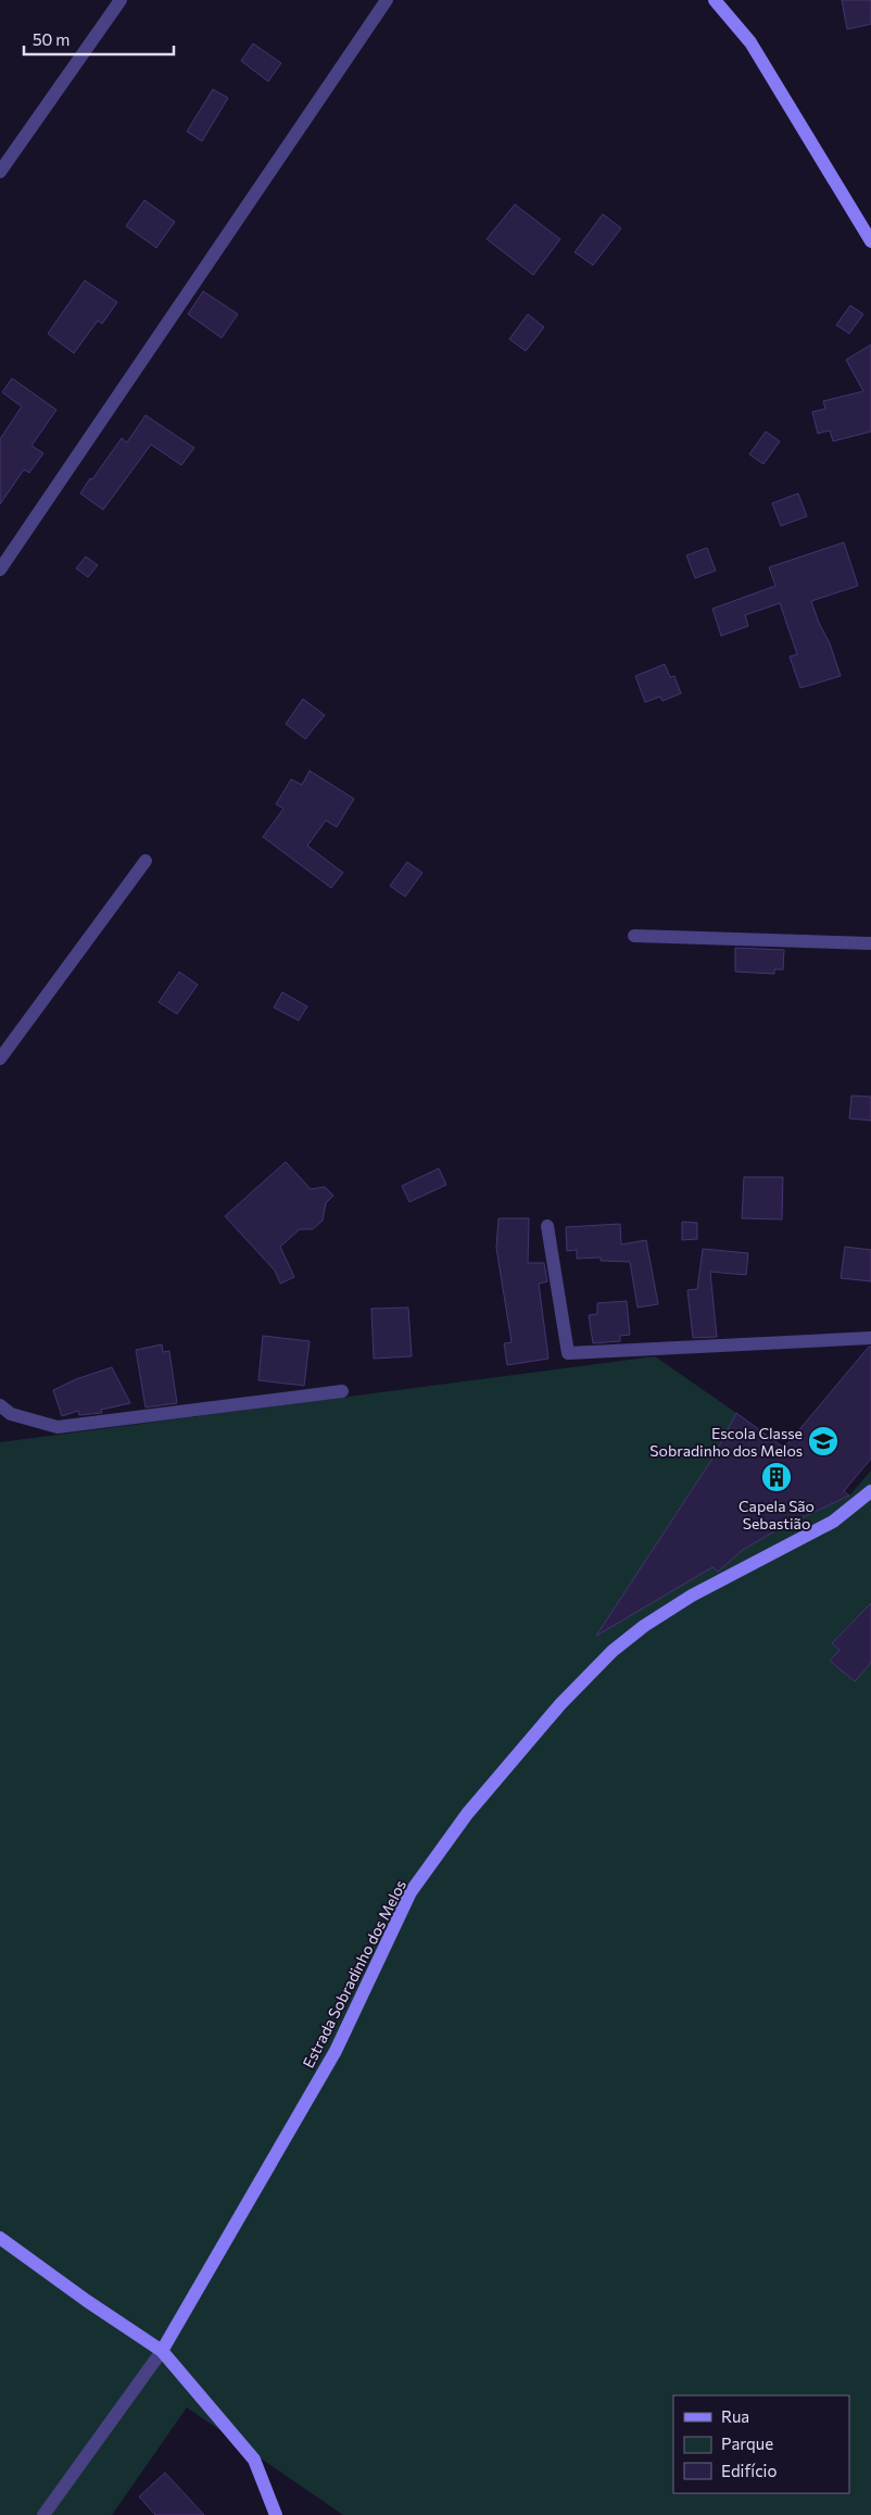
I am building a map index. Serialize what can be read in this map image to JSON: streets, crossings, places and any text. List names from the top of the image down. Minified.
{"streets":{"street":["Estrada Sobradinho dos Melos"]},"places":{"school or university":["Escola Classe Sobradinho dos Melos"],"building":["Capela São Sebastião"]},"legend":["Rua","Parque","Edifício"],"scale_bar":"50 m"}
